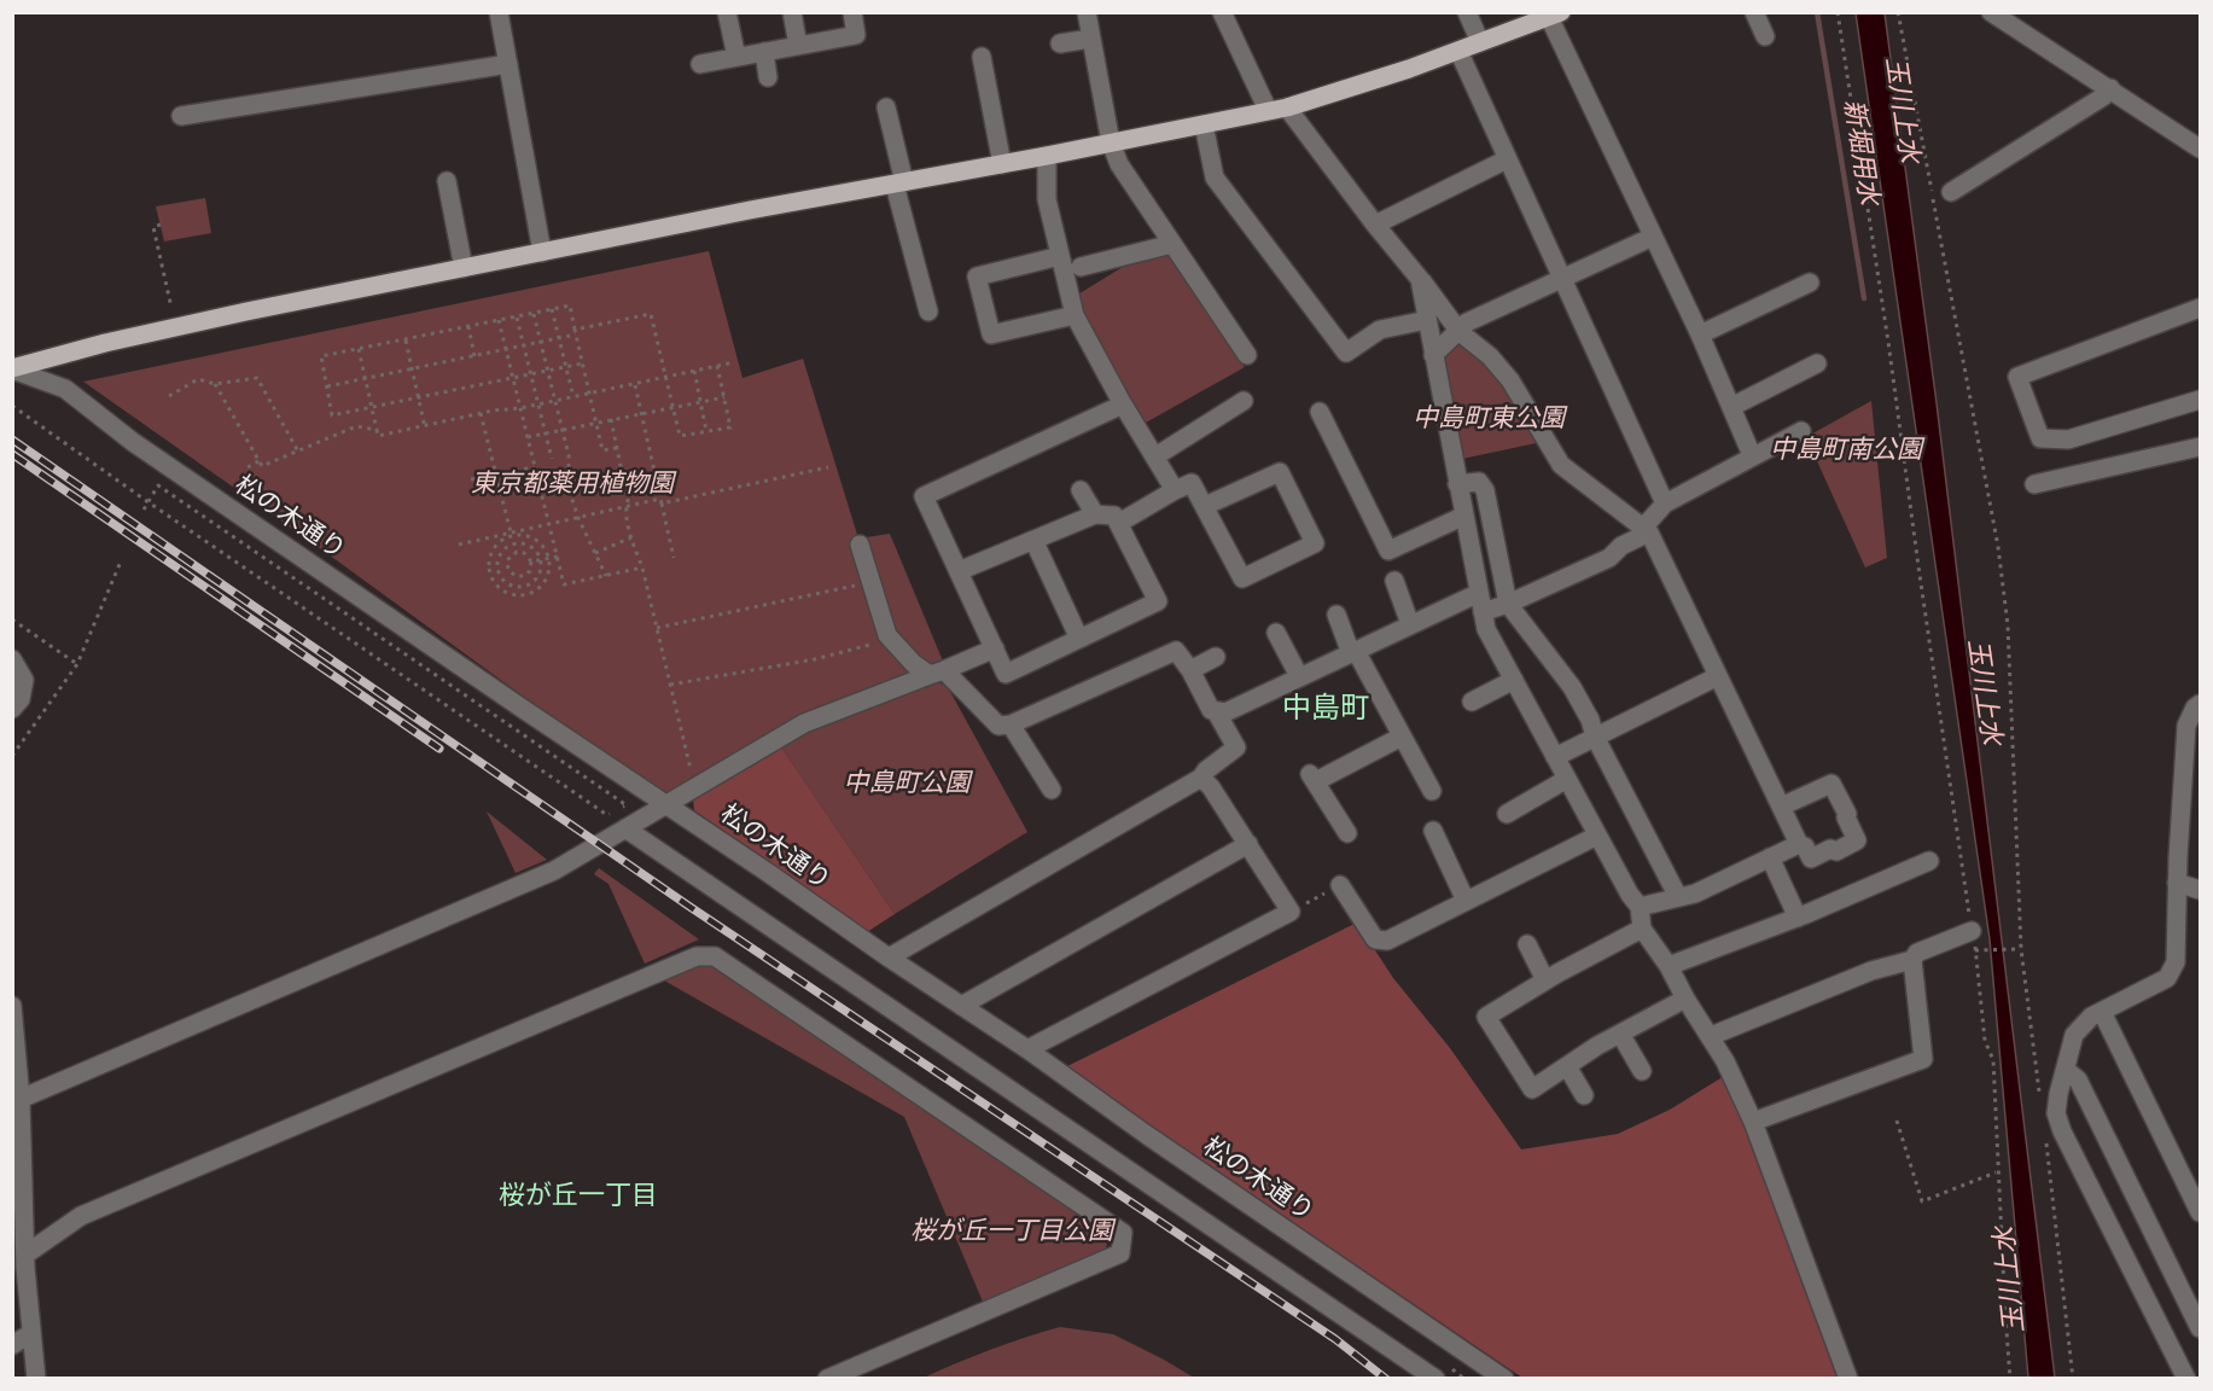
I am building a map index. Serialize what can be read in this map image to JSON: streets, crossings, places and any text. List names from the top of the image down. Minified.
{"streets":{"street":["松の木通り"]},"districts":["中島町","桜が丘一丁目"],"water":["玉川上水","新堀用水"],"parks":["中島町東公園","中島町南公園","東京都薬用植物園","中島町公園","桜が丘一丁目公園"]}
